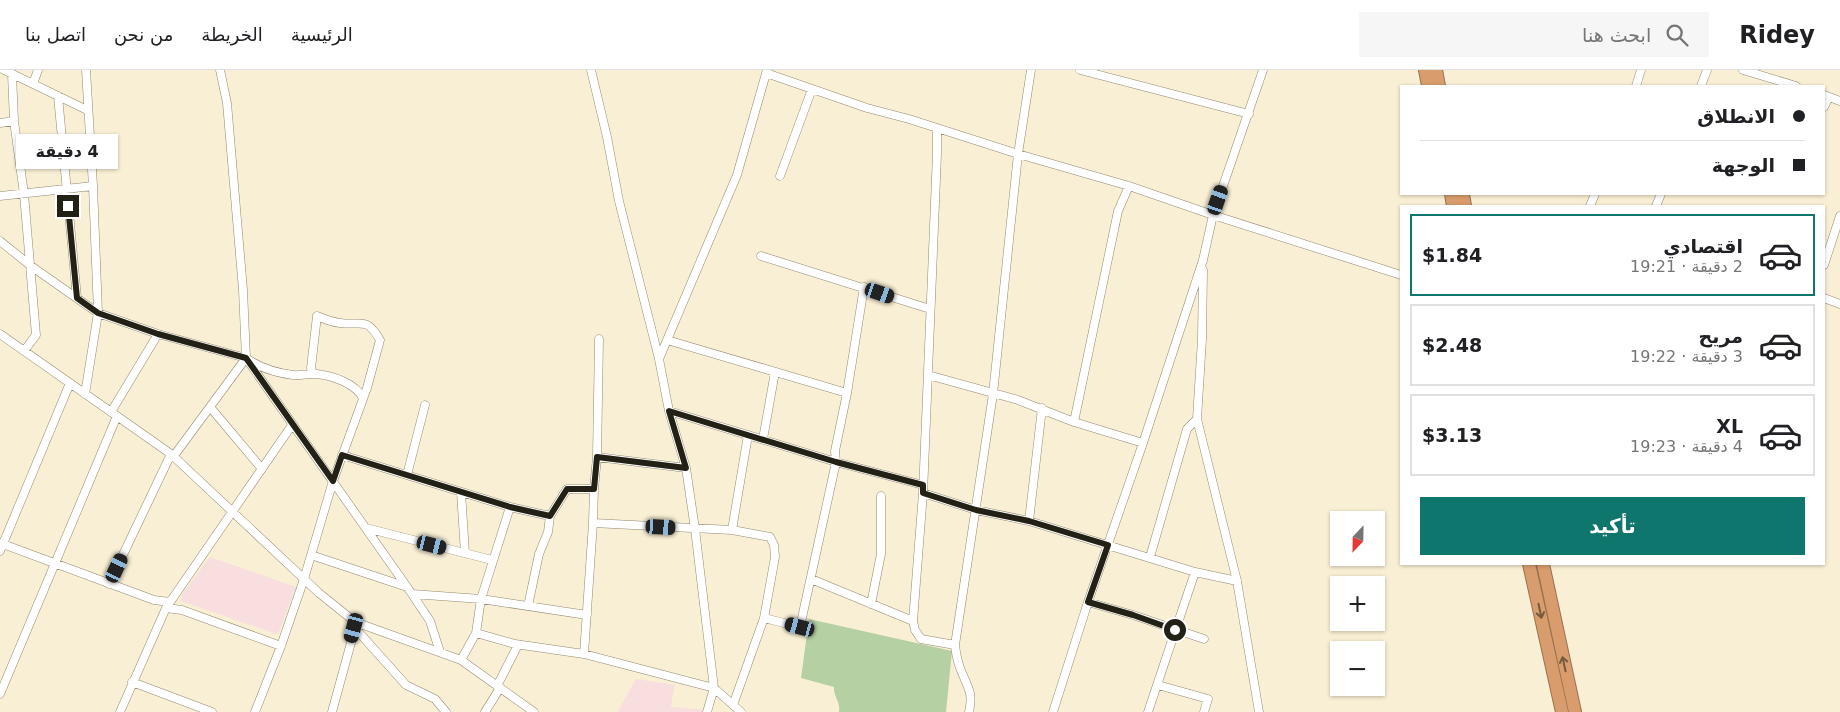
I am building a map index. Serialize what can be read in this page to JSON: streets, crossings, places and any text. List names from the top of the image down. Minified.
{"north":"bottom","page":{"header":"Ridey","search":"ابحث هنا","nav":["الرئيسية","الخريطة","من نحن","اتصل بنا"],"banner":["الانطلاق","الوجهة"],"bubble":"4 دقيقة","list":[{"name":"اقتصادي","note":"2 دقيقة · 19:21","value":"$1.84"},{"name":"مريح","note":"3 دقيقة · 19:22","value":"$2.48"},{"name":"XL","note":"4 دقيقة · 19:23","value":"$3.13"}],"buttons":"تأكيد","map_buttons":["+","−"]}}
